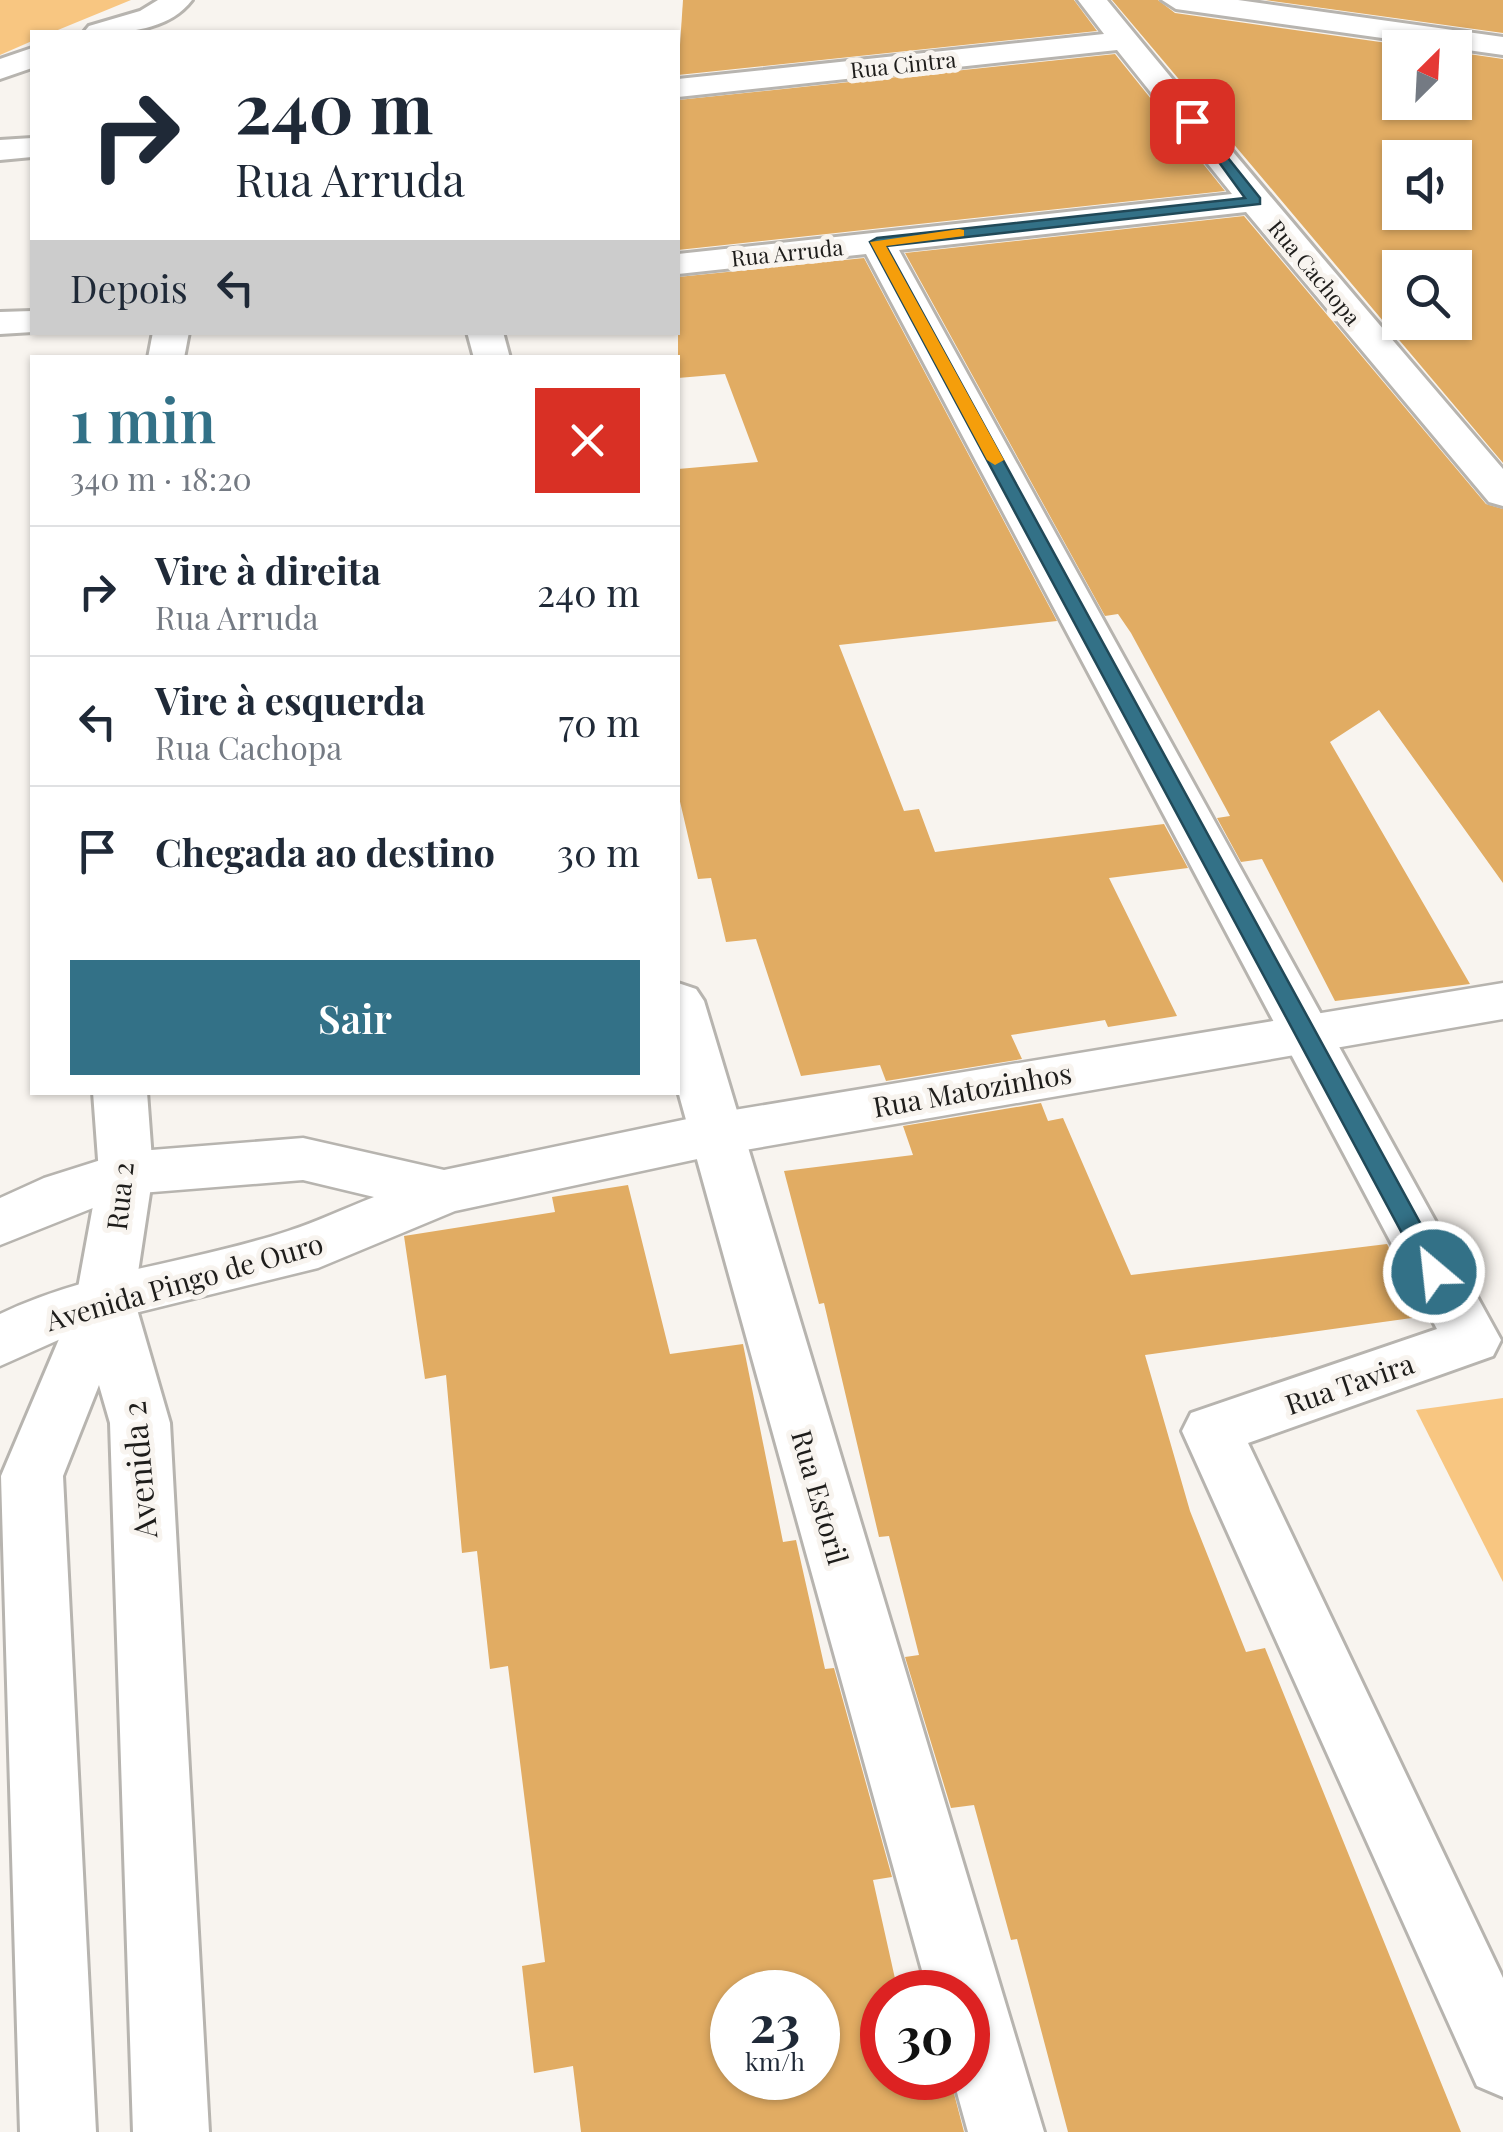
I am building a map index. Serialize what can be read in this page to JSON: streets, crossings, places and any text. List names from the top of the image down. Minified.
{"streets":{"street":["Rua Cintra","Rua Arruda","Rua Cachopa","Rua Matozinhos","Rua 2","Avenida Pingo de Ouro","Rua Tavira","Avenida 2","Rua Estoril"]},"crossings":[["Rua Cintra","Rua Cachopa"],["Rua Arruda","Rua Cachopa"],["Rua Arruda","Rua Tavira"],["Rua Matozinhos","Avenida Pingo de Ouro"],["Rua Matozinhos","Rua Tavira"],["Rua Matozinhos","Rua Estoril"],["Rua 2","Avenida Pingo de Ouro"],["Rua 2","Avenida 2"],["Avenida Pingo de Ouro","Avenida 2"]],"north":"top right","page":{"turn":["240 m","Rua Arruda"],"then":"Depois","heading":["1 min","340 m · 18:20"],"list":[{"name":"Vire à direita","note":"Rua Arruda","value":"240 m"},{"name":"Vire à esquerda","note":"Rua Cachopa","value":"70 m"},{"name":"Chegada ao destino","value":"30 m"}],"buttons":"Sair","speed":"23 km/h","limit":"30"}}
